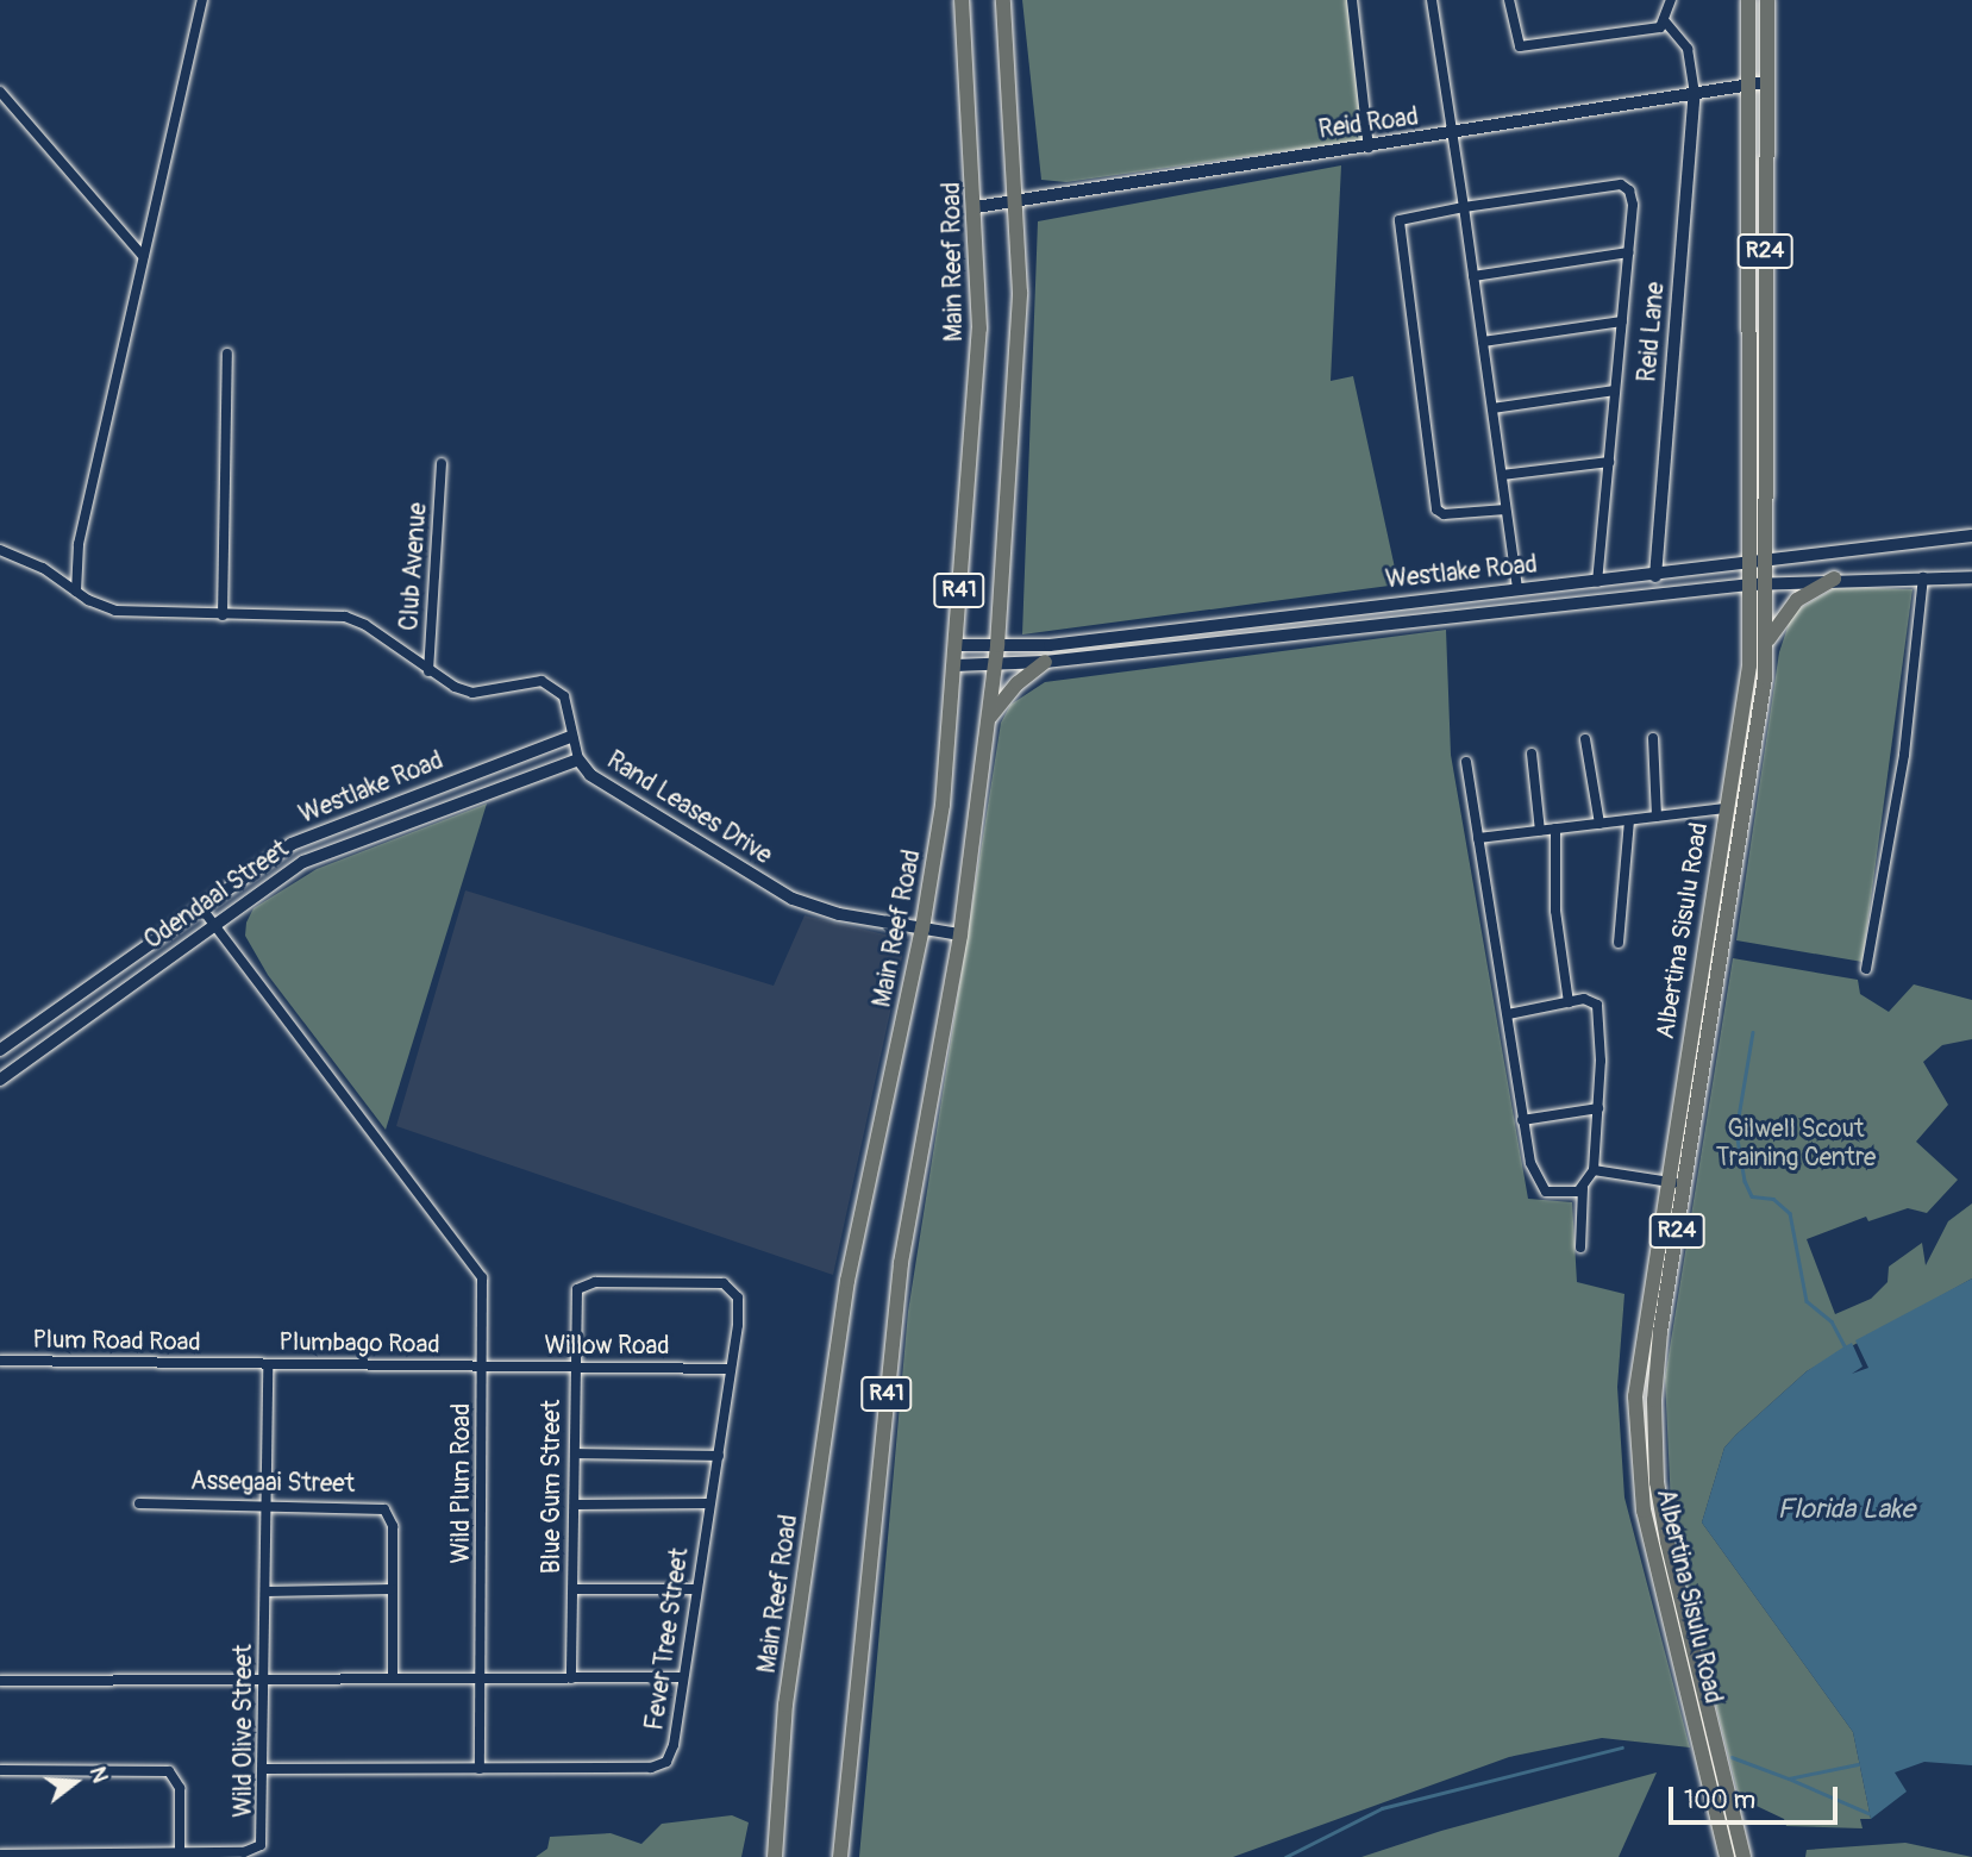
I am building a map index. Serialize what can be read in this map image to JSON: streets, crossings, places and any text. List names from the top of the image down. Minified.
{"streets":{"main road":["R24","Main Reef Road","R41","Albertina Sisulu Road"],"street":["Reid Road","Reid Lane","Club Avenue","Westlake Road","Rand Leases Drive","Odendaal Street","Plum Road Road","Plumbago Road","Willow Road","Assegaai Street","Wild Plum Road","Blue Gum Street","Fever Tree Street","Wild Olive Street"]},"crossings":[["Reid Road","Main Reef Road"],["Reid Road","Reid Lane"],["Reid Road","R41"],["Reid Road","Albertina Sisulu Road"],["Main Reef Road","Westlake Road"],["Main Reef Road","Rand Leases Drive"],["Reid Lane","Westlake Road"],["Club Avenue","Rand Leases Drive"],["Westlake Road","R41"],["Westlake Road","Rand Leases Drive"],["Westlake Road","Odendaal Street"],["Westlake Road","Albertina Sisulu Road"],["Westlake Road","Wild Plum Road"],["R41","Rand Leases Drive"],["Rand Leases Drive","Odendaal Street"],["Odendaal Street","Wild Plum Road"],["Plum Road Road","Plumbago Road"],["Plumbago Road","Willow Road"],["Plumbago Road","Wild Plum Road"],["Plumbago Road","Wild Olive Street"],["Willow Road","Wild Plum Road"],["Willow Road","Blue Gum Street"],["Willow Road","Fever Tree Street"],["Assegaai Street","Wild Olive Street"],["Wild Plum Road","Fever Tree Street"],["Blue Gum Street","Fever Tree Street"],["Fever Tree Street","Wild Olive Street"]],"water":["Florida Lake"],"parks":["Gilwell Scout Training Centre"],"scale_bar":"100 m","north":"right"}
